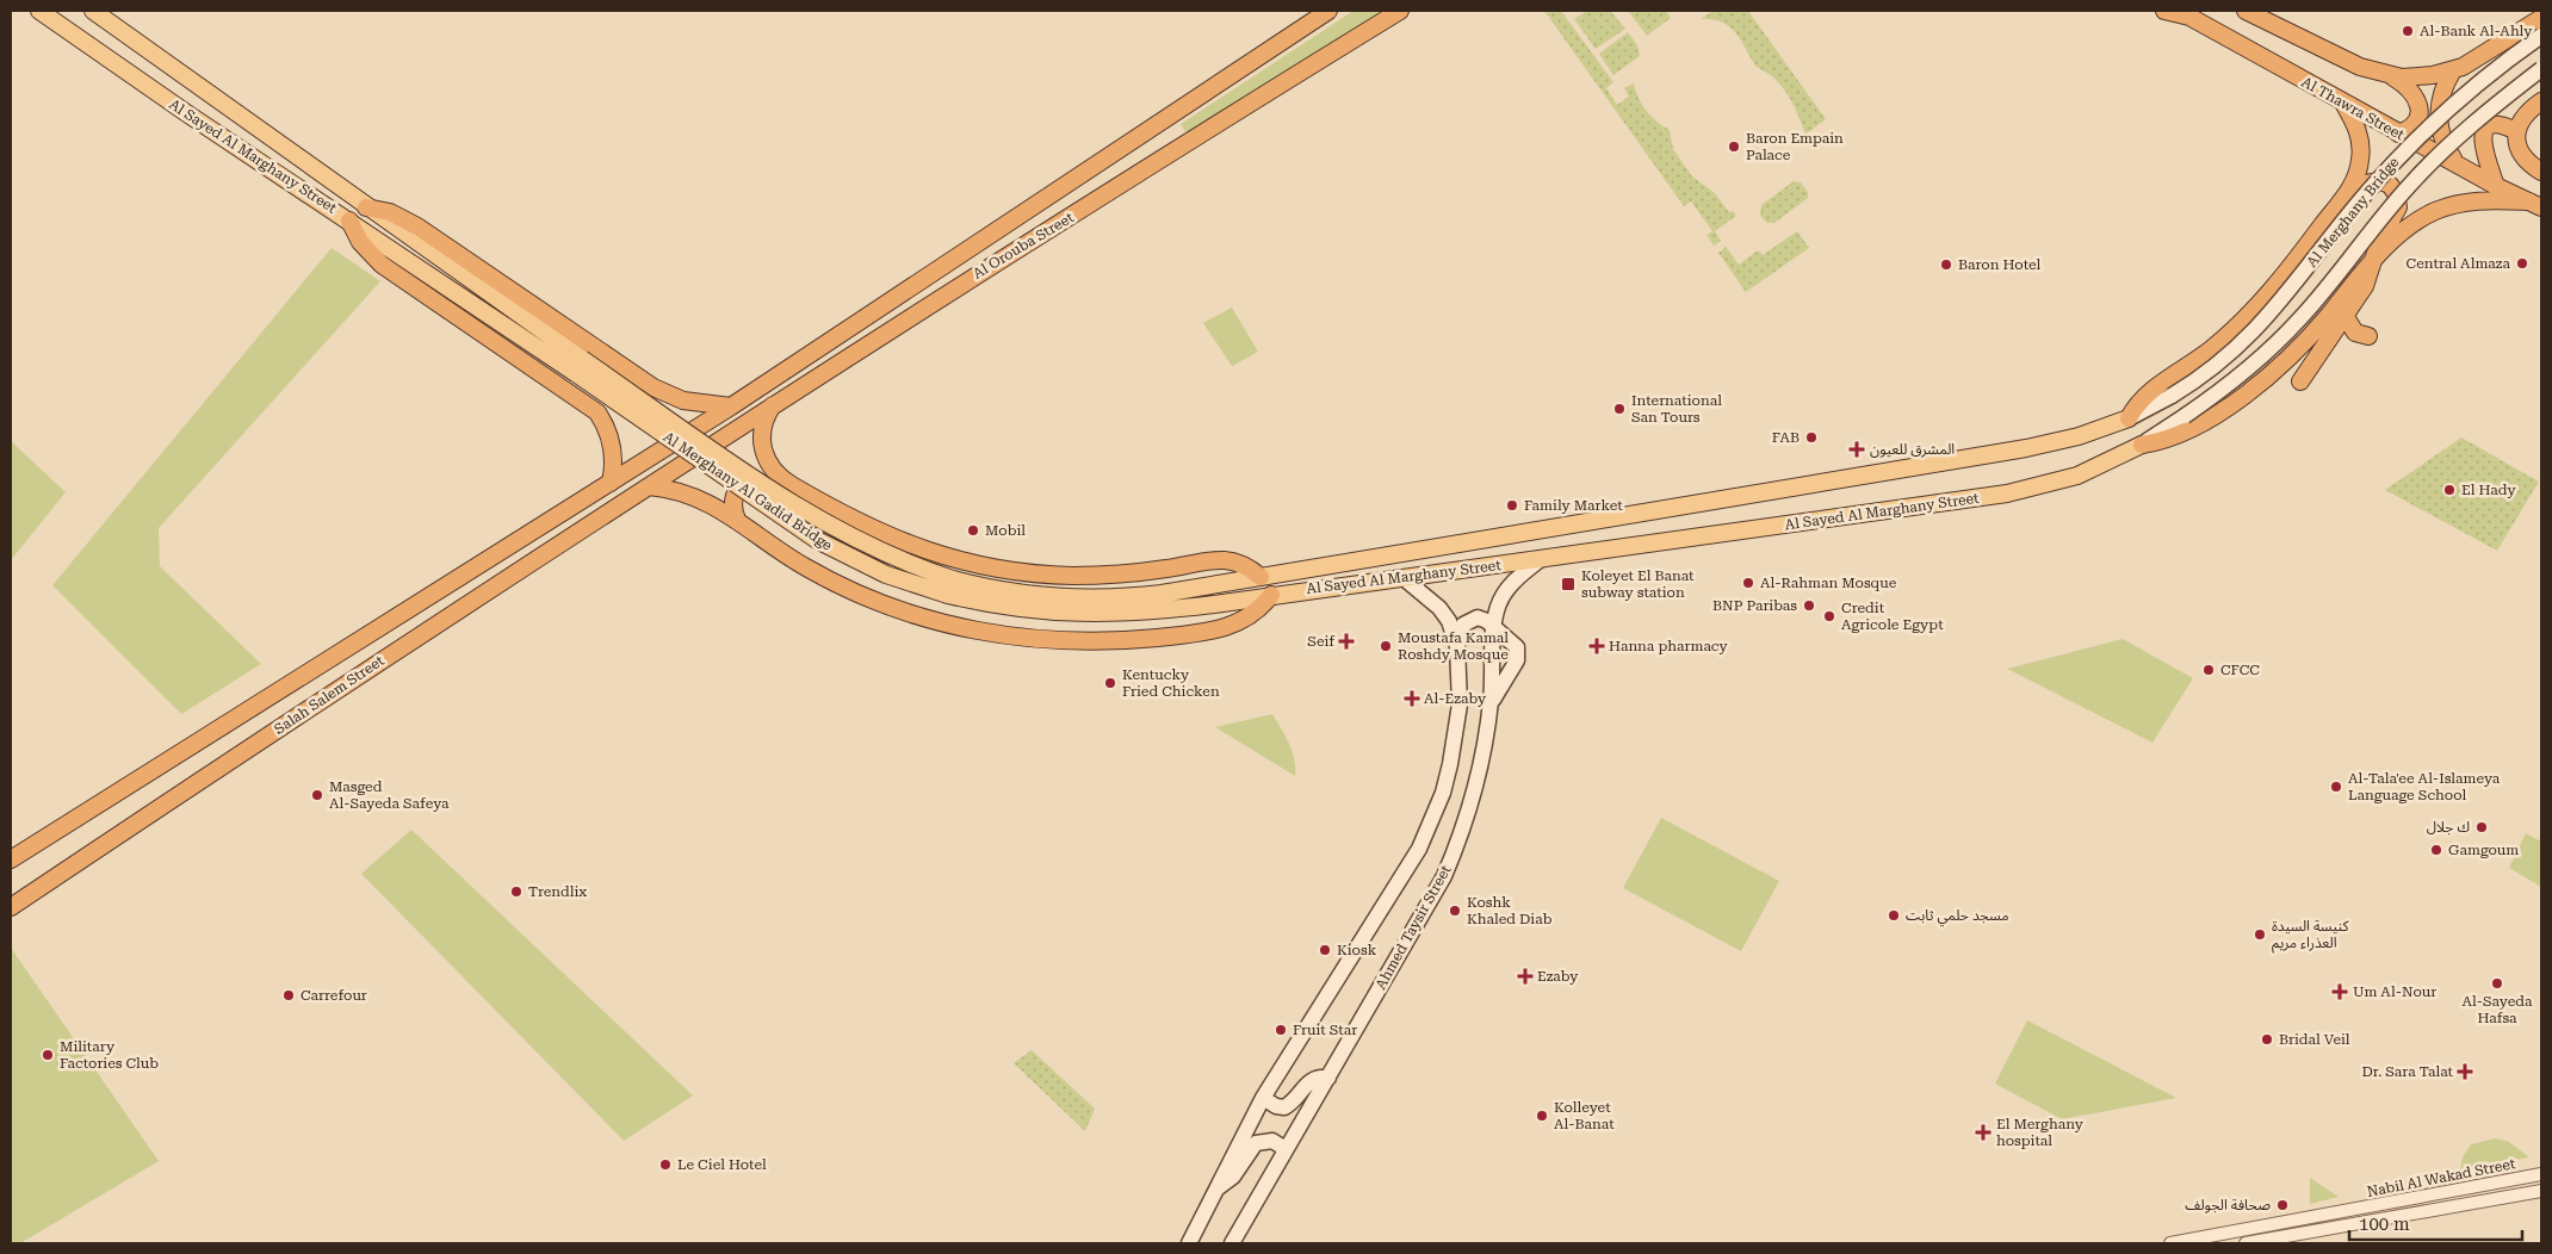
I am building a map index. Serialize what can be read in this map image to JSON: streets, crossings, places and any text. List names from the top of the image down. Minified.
{"streets":{"highway":["Al Thawra Street","Al Sayed Al Marghany Street","Al Orouba Street","Salah Salem Street"],"main road":["Al Merghany Bridge","Al Merghany Al Gadid Bridge","Ahmed Taysir Street"],"street":["Nabil Al Wakad Street"]},"crossings":[["Al Sayed Al Marghany Street","Al Merghany Bridge"],["Al Sayed Al Marghany Street","Al Orouba Street"],["Al Sayed Al Marghany Street","Al Merghany Al Gadid Bridge"],["Al Sayed Al Marghany Street","Salah Salem Street"],["Al Sayed Al Marghany Street","Ahmed Taysir Street"],["Al Orouba Street","Salah Salem Street"]],"places":{"other":["Al-Bank Al-Ahly","Baron Empain Palace","Central Almaza","Baron Hotel","International San Tours","FAB","El Hady","Family Market","Mobil","Al-Rahman Mosque","BNP Paribas","Credit Agricole Egypt","Moustafa Kamal Roshdy Mosque","CFCC","Kentucky Fried Chicken","Al-Tala'ee Al-Islameya Language School","Masged Al-Sayeda Safeya","ك جلال","Gamgoum","Trendlix","Koshk Khaled Diab","مسجد حلمي ثابت","كنيسة السيدة العذراء مريم","Kiosk","Al-Sayeda Hafsa","Carrefour","Fruit Star","Bridal Veil","Military Factories Club","Kolleyet Al-Banat","Le Ciel Hotel","صحافة الجولف"],"health":["المشرق للعيون","Seif","Hanna pharmacy","Al-Ezaby","Ezaby","Um Al-Nour","Dr. Sara Talat","El Merghany hospital"],"transit":["Koleyet El Banat subway station"]},"scale_bar":"100 m"}
